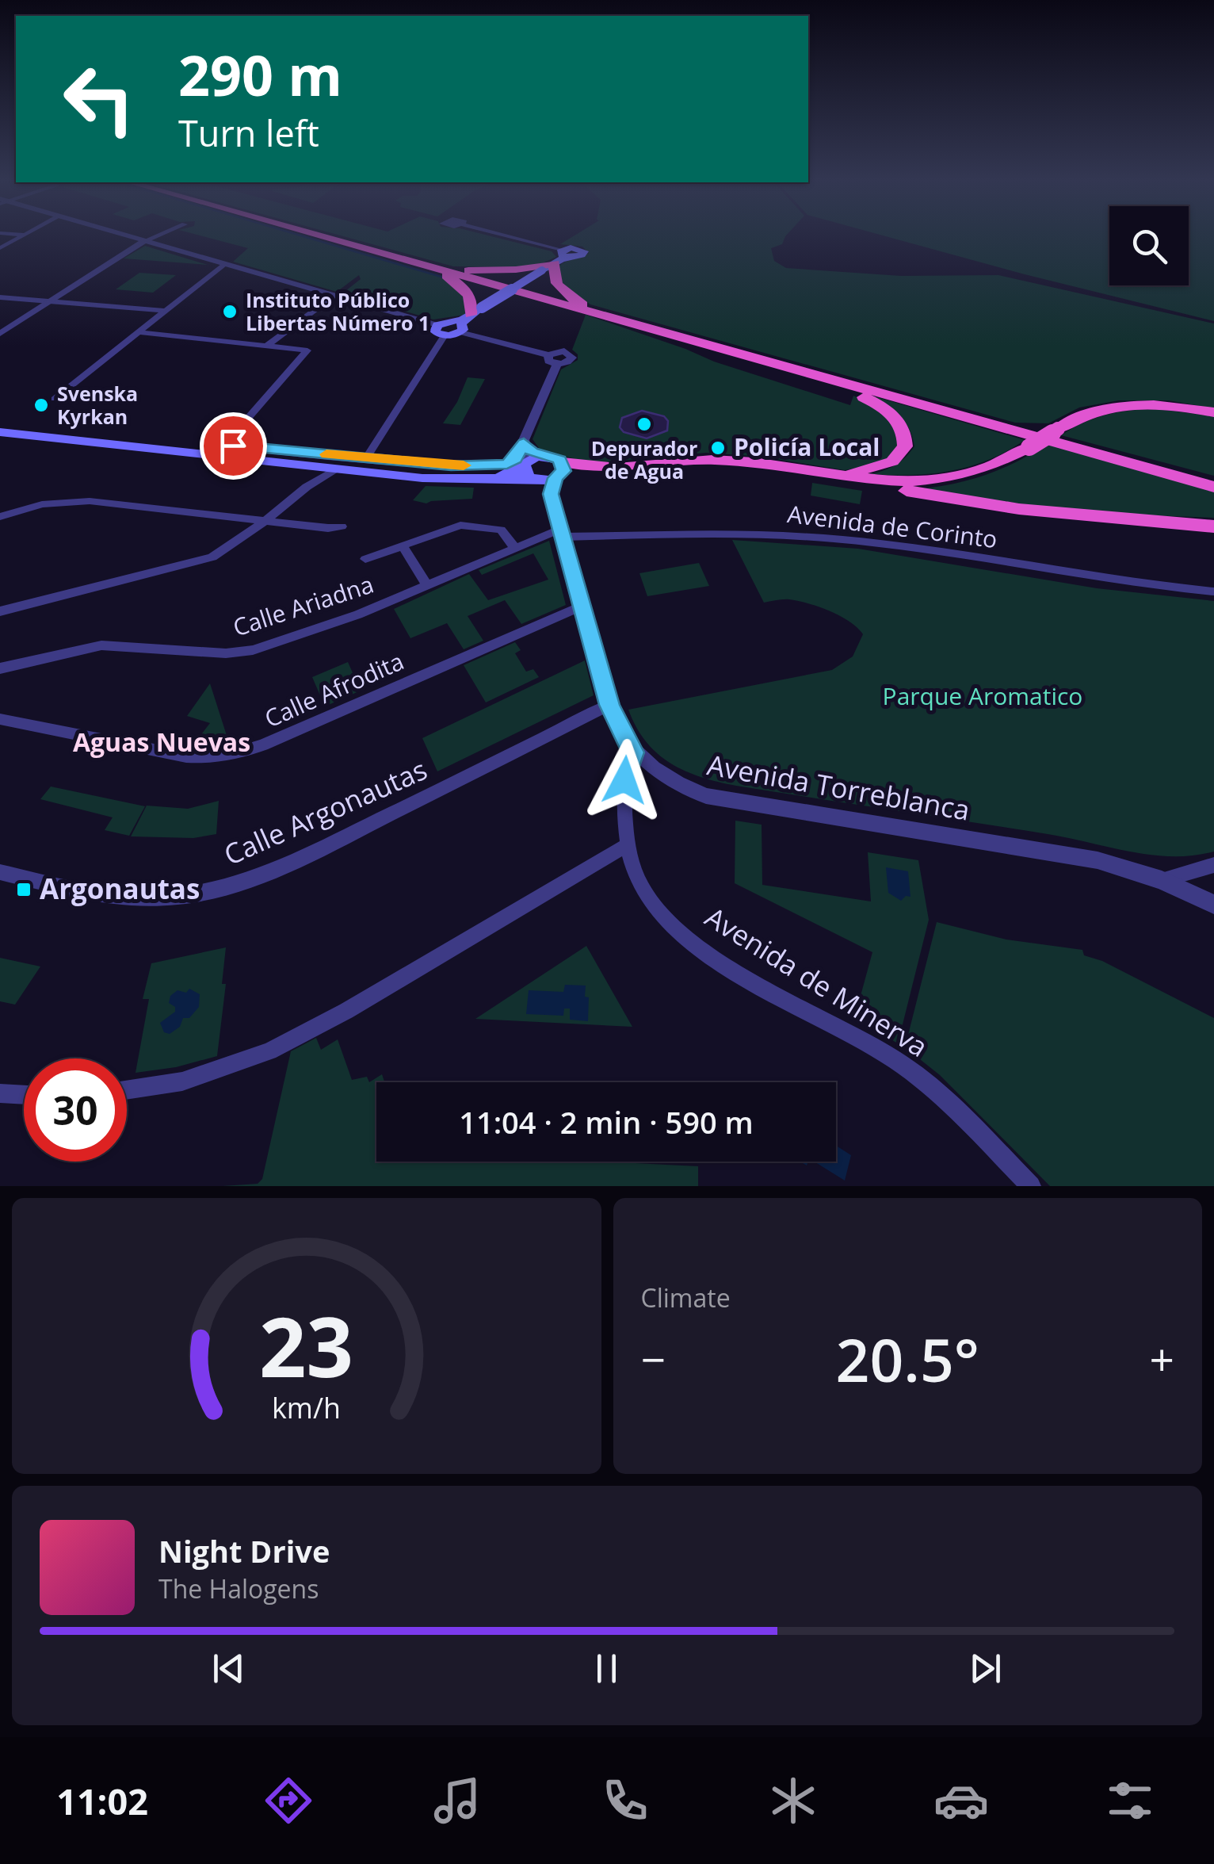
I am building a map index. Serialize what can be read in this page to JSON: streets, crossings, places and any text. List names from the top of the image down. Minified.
{"streets":{"street":["Avenida de Corinto","Calle Ariadna","Calle Afrodita","Avenida Torreblanca","Calle Argonautas","Avenida de Minerva"]},"crossings":[["Avenida de Corinto","Calle Ariadna"],["Avenida de Corinto","Avenida Torreblanca"],["Calle Ariadna","Avenida Torreblanca"],["Calle Afrodita","Avenida Torreblanca"],["Avenida Torreblanca","Calle Argonautas"],["Avenida Torreblanca","Avenida de Minerva"]],"districts":["Aguas Nuevas"],"parks":["Parque Aromatico"],"places":{"other":["Instituto Público Libertas Número 1","Svenska Kyrkan","Depurador de Agua","Policía Local"],"transit":["Argonautas"]},"page":{"turn":["290 m","Turn left"],"limit":"30","trip":"11:04 · 2 min · 590 m","tile":"Climate","heat":["−","20.5°","+"],"song":["Night Drive","The Halogens"],"tabs":"11:02","gauge":["23","km/h"]}}
